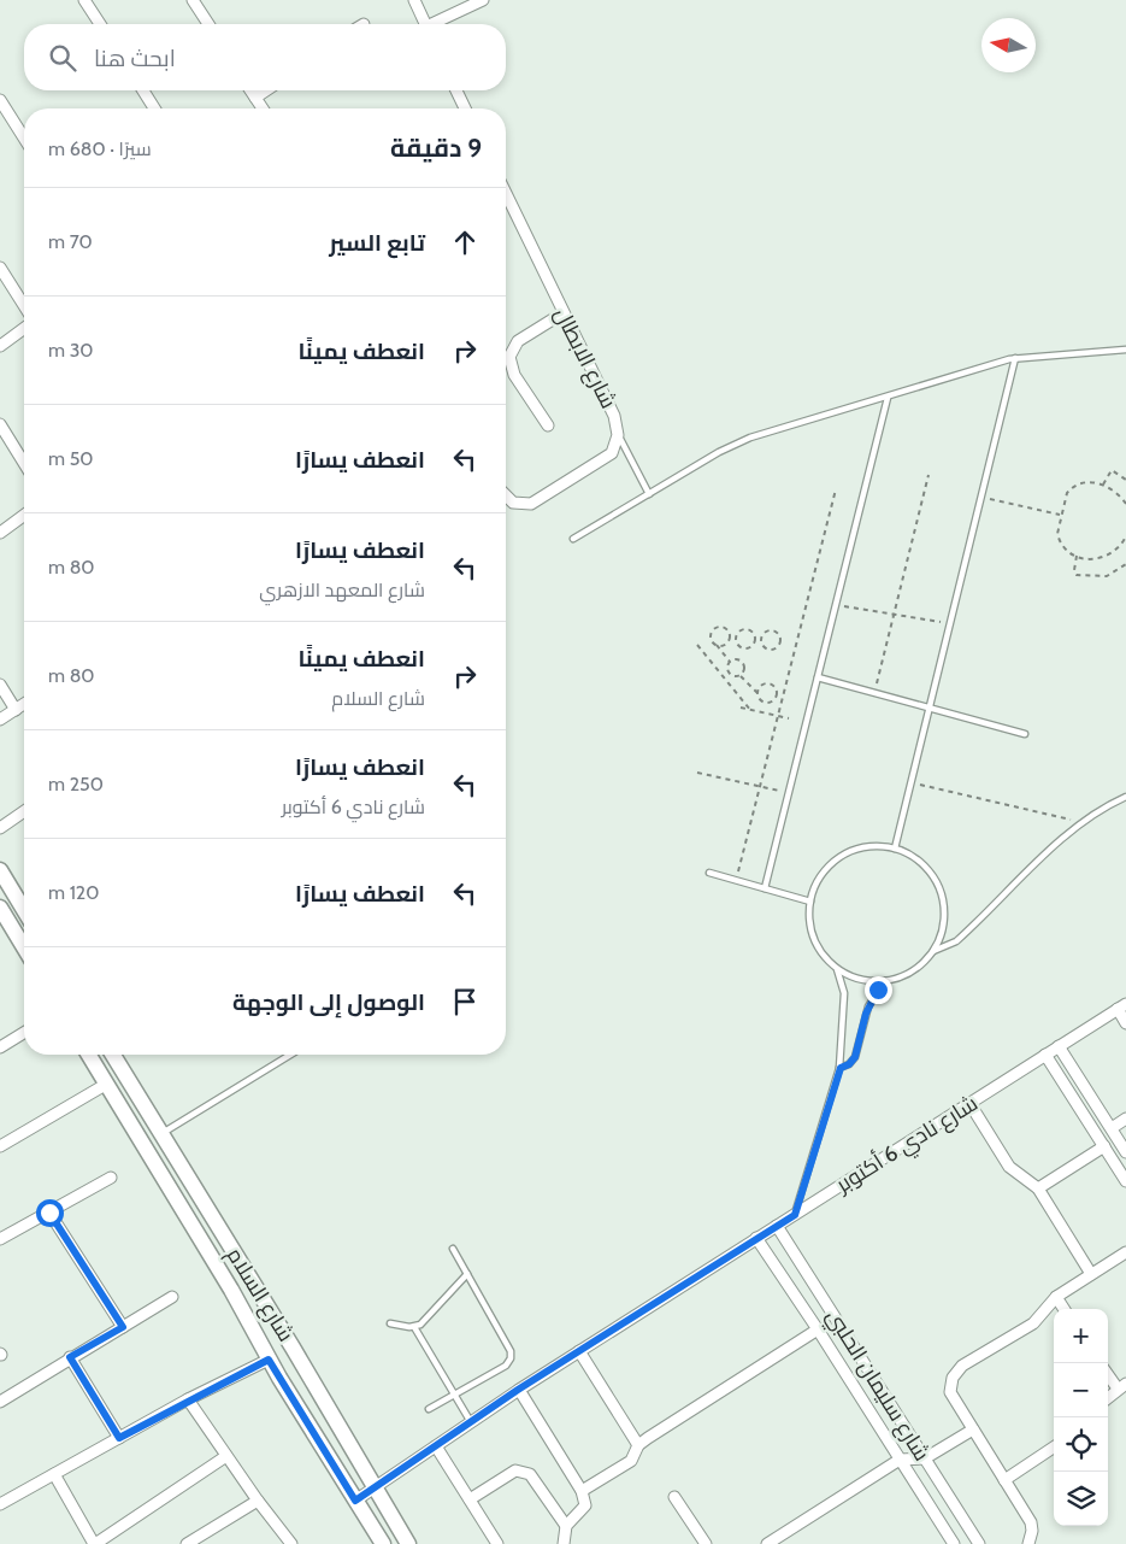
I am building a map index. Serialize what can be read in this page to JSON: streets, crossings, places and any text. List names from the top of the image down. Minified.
{"streets":{"street":["شارع الابطال","شارع نادي 6 أكتوبر","شارع السلام","شارع سليمان الحلبي"]},"crossings":[["شارع نادي 6 أكتوبر","شارع السلام"],["شارع نادي 6 أكتوبر","شارع سليمان الحلبي"]],"north":"left","page":{"search":"ابحث هنا","heading":["9 دقيقة","سيرًا · 680 m"],"list":[["تابع السير","70 m"],["انعطف يمينًا","30 m"],["انعطف يسارًا","50 m"],["انعطف يسارًا","شارع المعهد الازهري","80 m"],["انعطف يمينًا","شارع السلام","80 m"],["انعطف يسارًا","شارع نادي 6 أكتوبر","250 m"],["انعطف يسارًا","120 m"],"الوصول إلى الوجهة"],"map_buttons":["+","−"]}}
